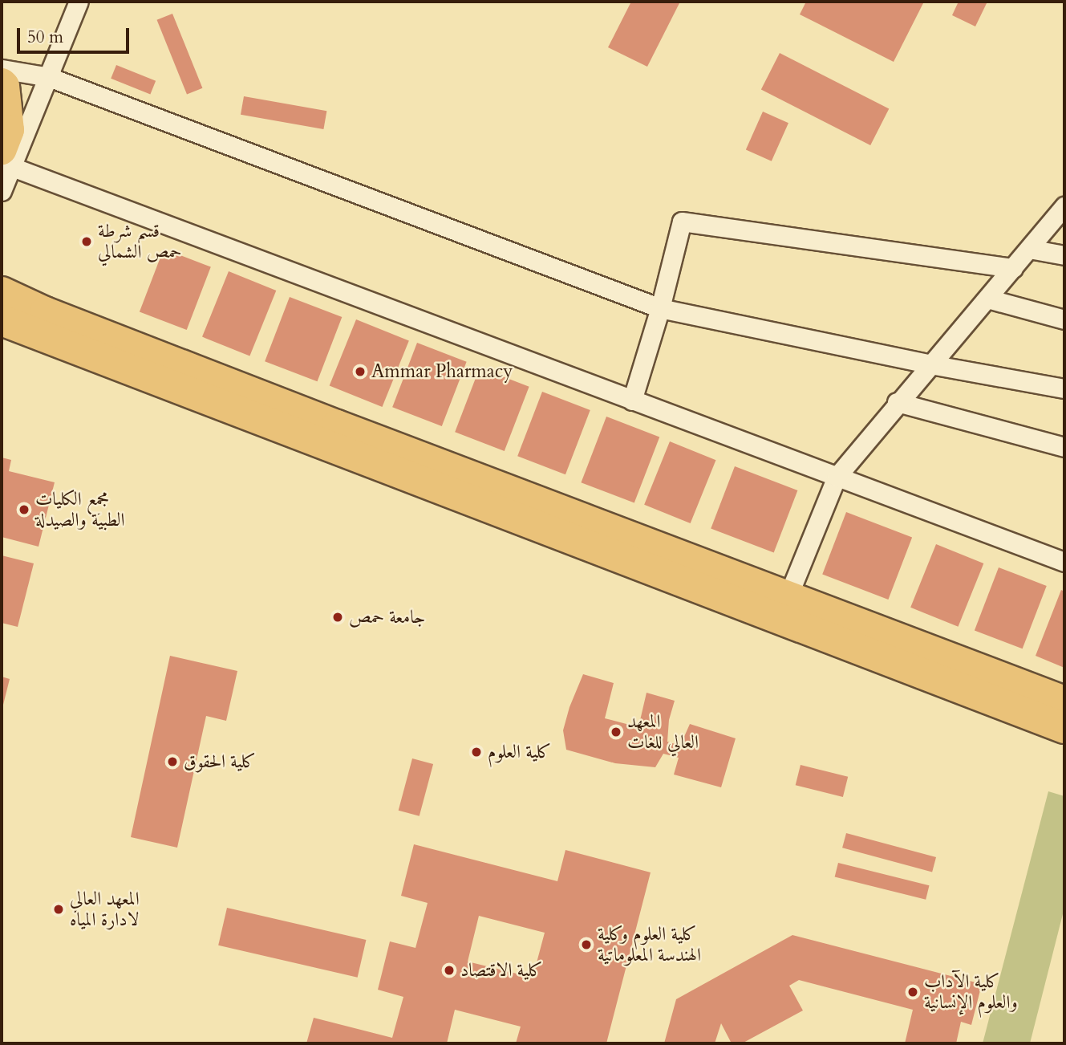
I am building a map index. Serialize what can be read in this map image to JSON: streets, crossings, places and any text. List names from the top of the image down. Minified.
{"places":["قسم شرطة حمص الشمالي","Ammar Pharmacy","مجمع الكليات الطبية والصيدلة","جامعة حمص","المعهد العالي للغات","كلية العلوم","كلية الحقوق","المعهد العالي لادارة المياه","كلية العلوم وكلية الهندسة المعلوماتية","كلية الاقتصاد","كلية الآداب والعلوم الإنسانية"],"scale_bar":"50 m"}
